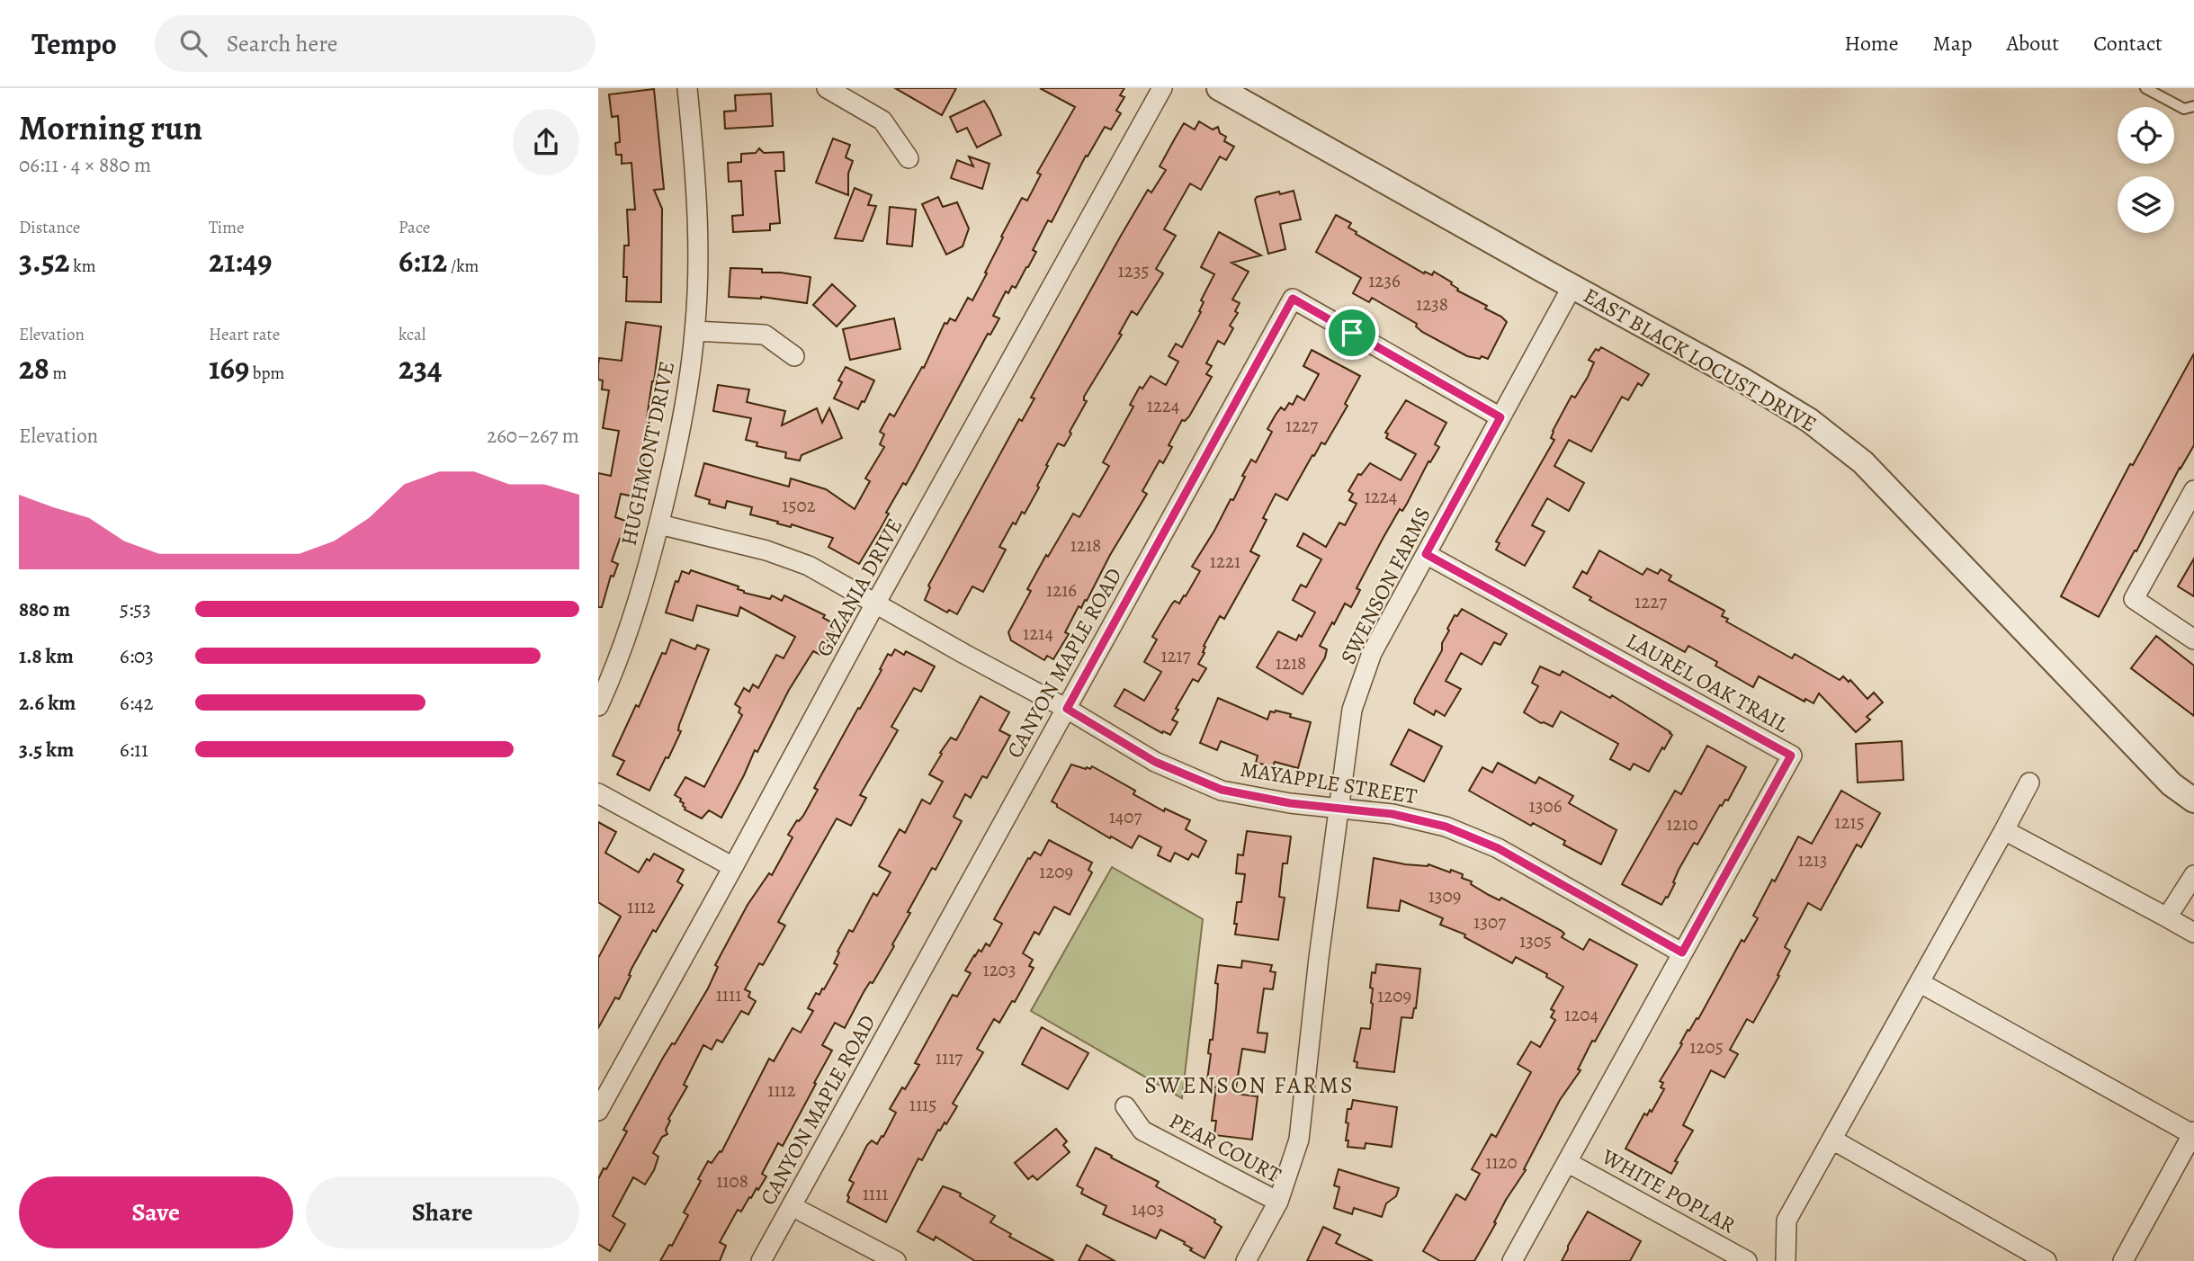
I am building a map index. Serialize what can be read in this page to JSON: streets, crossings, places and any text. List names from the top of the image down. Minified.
{"streets":{"street":["EAST BLACK LOCUST DRIVE","HUGHMONT DRIVE","SWENSON FARMS","GAZANIA DRIVE","CANYON MAPLE ROAD","LAUREL OAK TRAIL","MAYAPPLE STREET","PEAR COURT","WHITE POPLAR"]},"crossings":[["EAST BLACK LOCUST DRIVE","SWENSON FARMS"],["HUGHMONT DRIVE","MAYAPPLE STREET"],["SWENSON FARMS","CANYON MAPLE ROAD"],["SWENSON FARMS","LAUREL OAK TRAIL"],["SWENSON FARMS","MAYAPPLE STREET"],["SWENSON FARMS","PEAR COURT"],["GAZANIA DRIVE","MAYAPPLE STREET"],["CANYON MAPLE ROAD","MAYAPPLE STREET"],["LAUREL OAK TRAIL","MAYAPPLE STREET"],["LAUREL OAK TRAIL","WHITE POPLAR"]],"districts":["SWENSON FARMS"],"house_numbers":["1235","1236","1238","1224","1227","1224","1502","1218","1221","1216","1227","1214","1217","1218","1306","1407","1215","1210","1213","1209","1309","1112","1307","1305","1203","1111","1209","1204","1205","1117","1112","1115","1120","1108","1111","1403"],"page":{"header":"Tempo","search":"Search here","nav":["Home","Map","About","Contact"],"heading":["Morning run","06:11 · 4 × 880 m"],"stats":[["Distance","3.52 km"],["Time","21:49"],["Pace","6:12 /km"],["Elevation","28 m"],["Heart rate","169 bpm"],["kcal","234"]],"chart":["Elevation","260–267 m"],"list":[{"name":"880 m","note":"5:53"},{"name":"1.8 km","note":"6:03"},{"name":"2.6 km","note":"6:42"},{"name":"3.5 km","note":"6:11"}],"buttons":["Save","Share"]}}
